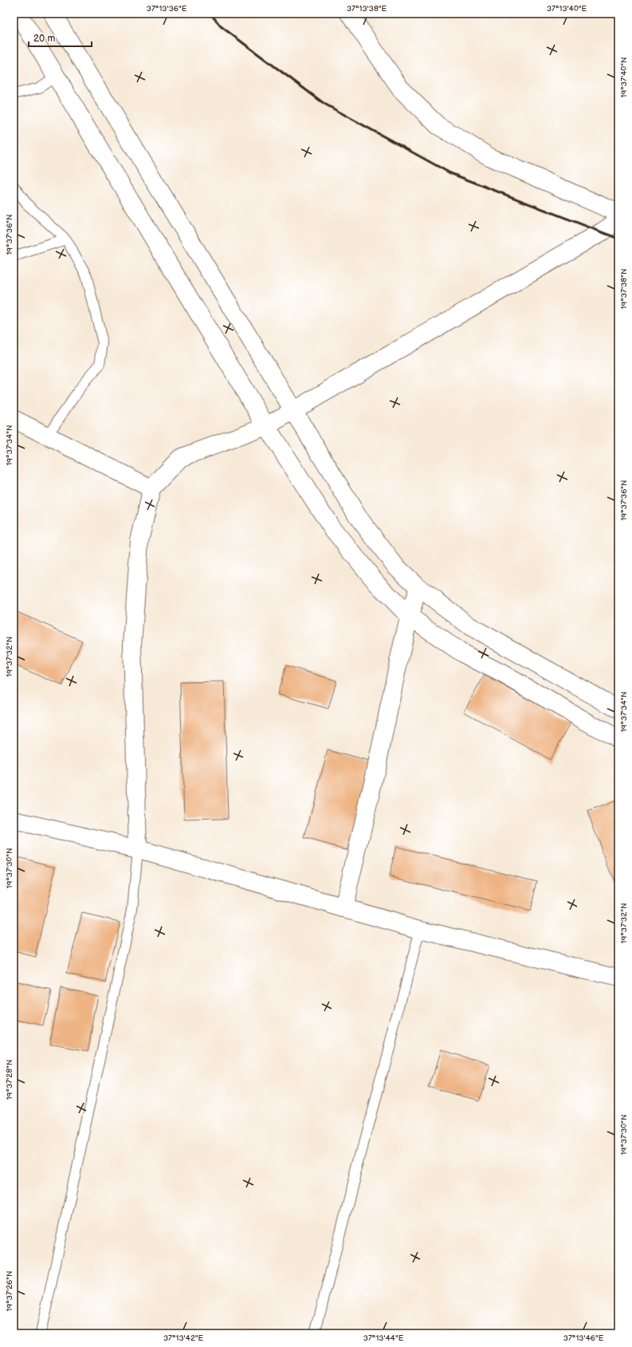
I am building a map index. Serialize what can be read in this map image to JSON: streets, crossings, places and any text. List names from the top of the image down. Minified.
{"scale_bar":"20 m","coordinates":["37°13'36\"E","37°13'38\"E","37°13'40\"E","19°37'40\"N","19°37'36\"N","19°37'38\"N","19°37'34\"N","19°37'32\"N","19°37'30\"N","19°37'28\"N","19°37'26\"N","37°13'42\"E","37°13'44\"E","37°13'46\"E"]}
